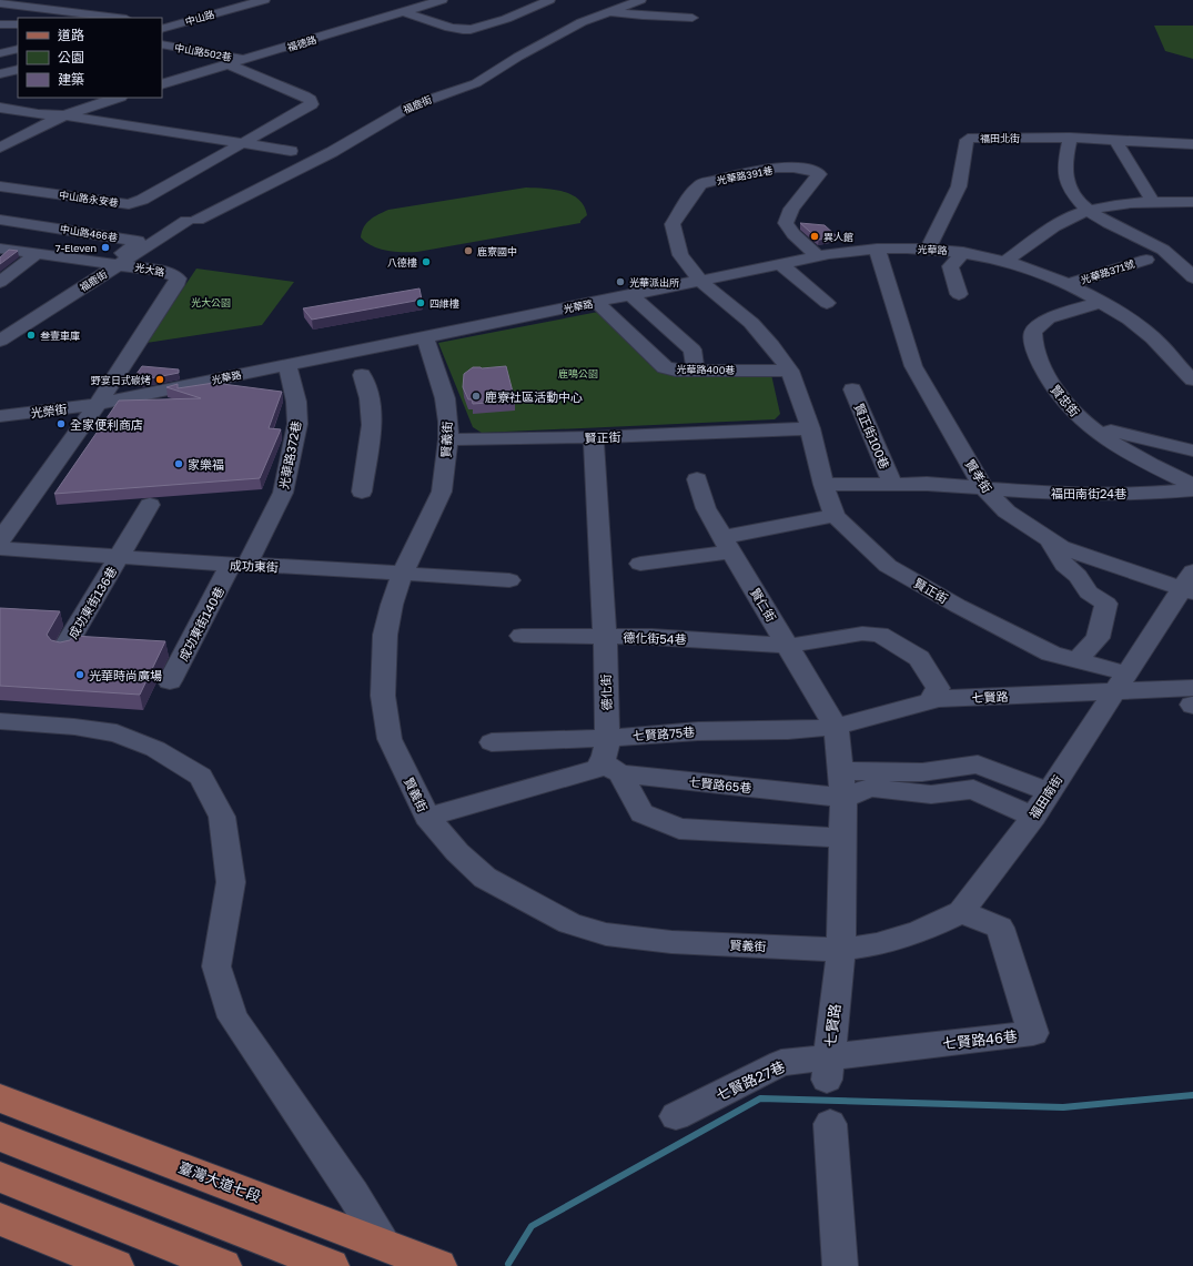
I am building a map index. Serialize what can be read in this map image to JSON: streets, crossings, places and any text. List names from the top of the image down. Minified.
{"streets":{"main road":["臺灣大道七段"],"street":["中山路","福德路","中山路502巷","福鹿街","福田北街","光華路391巷","中山路永安巷","中山路466巷","光華路","光大路","光華路371號","光華路400巷","賢忠街","光榮街","賢正街100巷","賢正街","賢義街","光華路372巷","賢孝街","福田南街24巷","成功東街","成功東街136巷","賢仁街","成功東街140巷","德化街54巷","德化街","七賢路","七賢路75巷","七賢路65巷","福田南街","七賢路46巷","七賢路27巷"]},"crossings":[["福德路","中山路502巷"],["福德路","中山路永安巷"],["福鹿街","中山路466巷"],["福鹿街","光大路"],["福田北街","光華路"],["光華路391巷","光華路"],["光華路391巷","賢正街"],["中山路466巷","光大路"],["光華路","光大路"],["光華路","光華路371號"],["光華路","光華路400巷"],["光華路","賢忠街"],["光華路","光榮街"],["光華路","賢正街"],["光華路","賢義街"],["光華路","光華路372巷"],["光華路","賢孝街"],["光大路","光榮街"],["光華路400巷","賢正街"],["賢正街100巷","賢正街"],["賢正街100巷","賢孝街"],["賢正街100巷","福田南街24巷"],["賢正街","賢義街"],["賢正街","德化街"],["賢正街","七賢路"],["賢正街","福田南街"],["賢義街","成功東街"],["賢義街","七賢路"],["賢義街","福田南街"],["光華路372巷","成功東街"],["光華路372巷","成功東街140巷"],["賢孝街","福田南街24巷"],["賢孝街","福田南街"],["成功東街","成功東街136巷"],["成功東街","成功東街140巷"],["賢仁街","德化街54巷"],["賢仁街","七賢路"],["賢仁街","七賢路75巷"],["德化街54巷","德化街"],["德化街54巷","七賢路"],["德化街","七賢路75巷"],["德化街","七賢路65巷"],["七賢路","七賢路75巷"],["七賢路","七賢路65巷"],["七賢路","福田南街"],["七賢路","七賢路46巷"],["七賢路","七賢路27巷"],["福田南街","七賢路46巷"],["七賢路46巷","七賢路27巷"]],"parks":["光大公園","鹿鳴公園"],"places":["異人館","7-Eleven","鹿寮國中","八德樓","光華派出所","四維樓","叁壹車庫","野宴日式碳烤","鹿寮社區活動中心","全家便利商店","家樂福","光華時尚廣場"],"legend":["道路","公園","建築"]}
